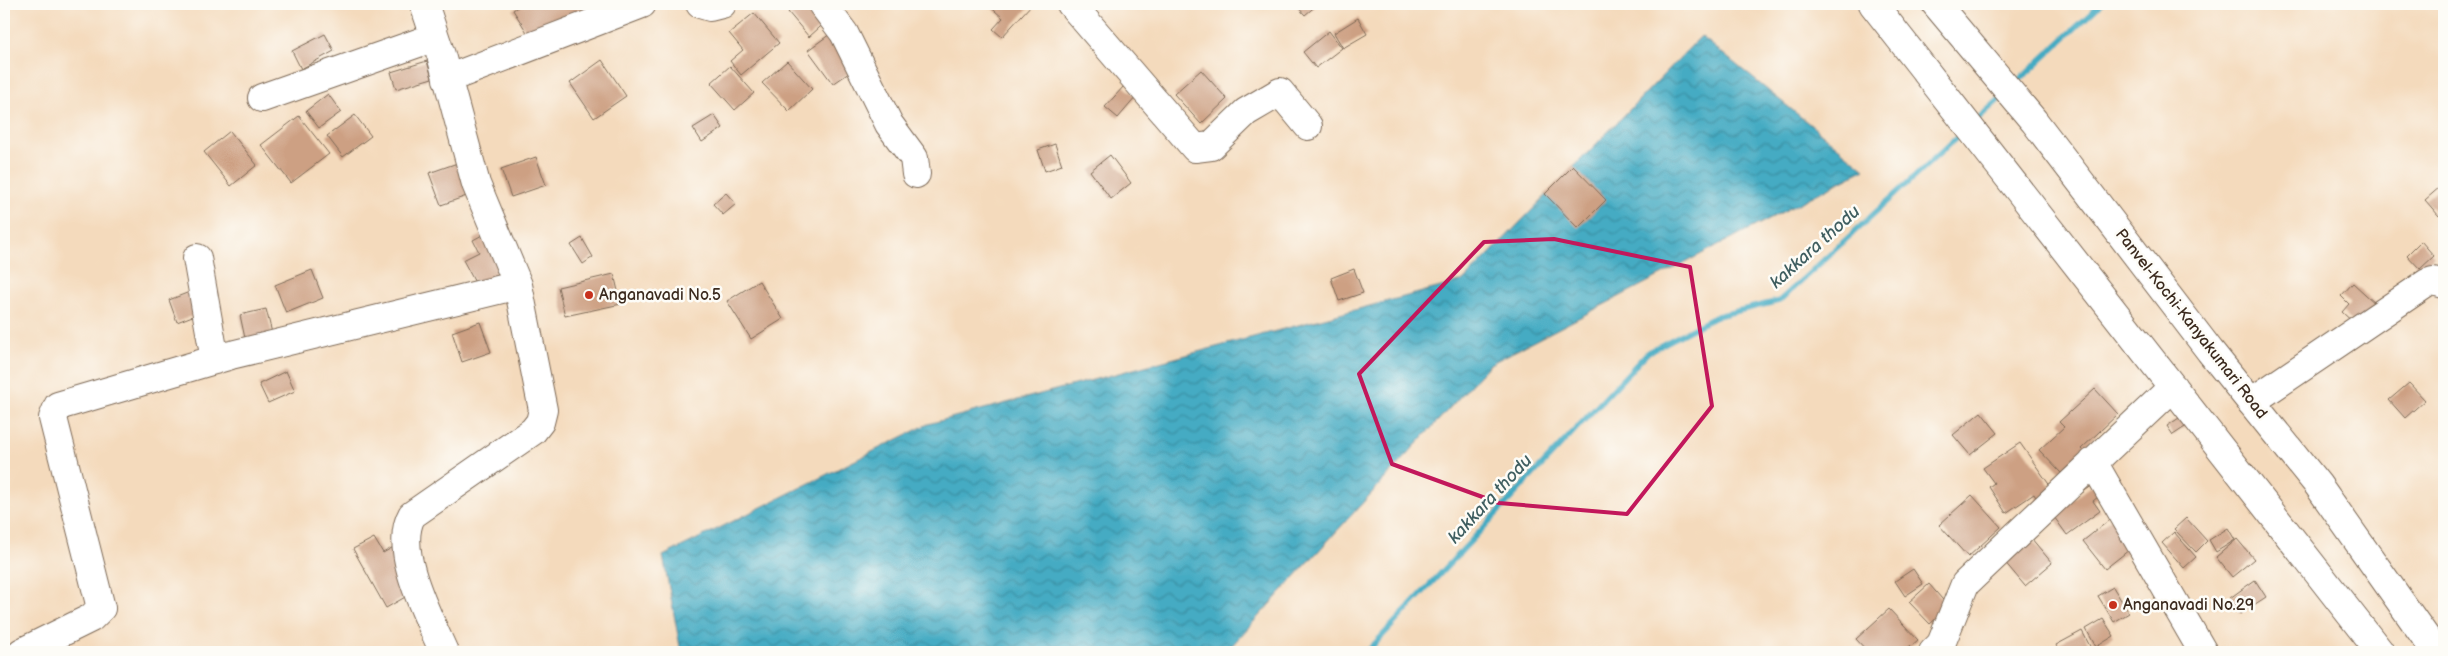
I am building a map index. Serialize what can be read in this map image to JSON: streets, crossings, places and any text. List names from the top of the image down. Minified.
{"streets":{"main road":["Panvel-Kochi-Kanyakumari Road"]},"water":["kakkara thodu"],"places":["Anganavadi No.5","Anganavadi No.29"]}
